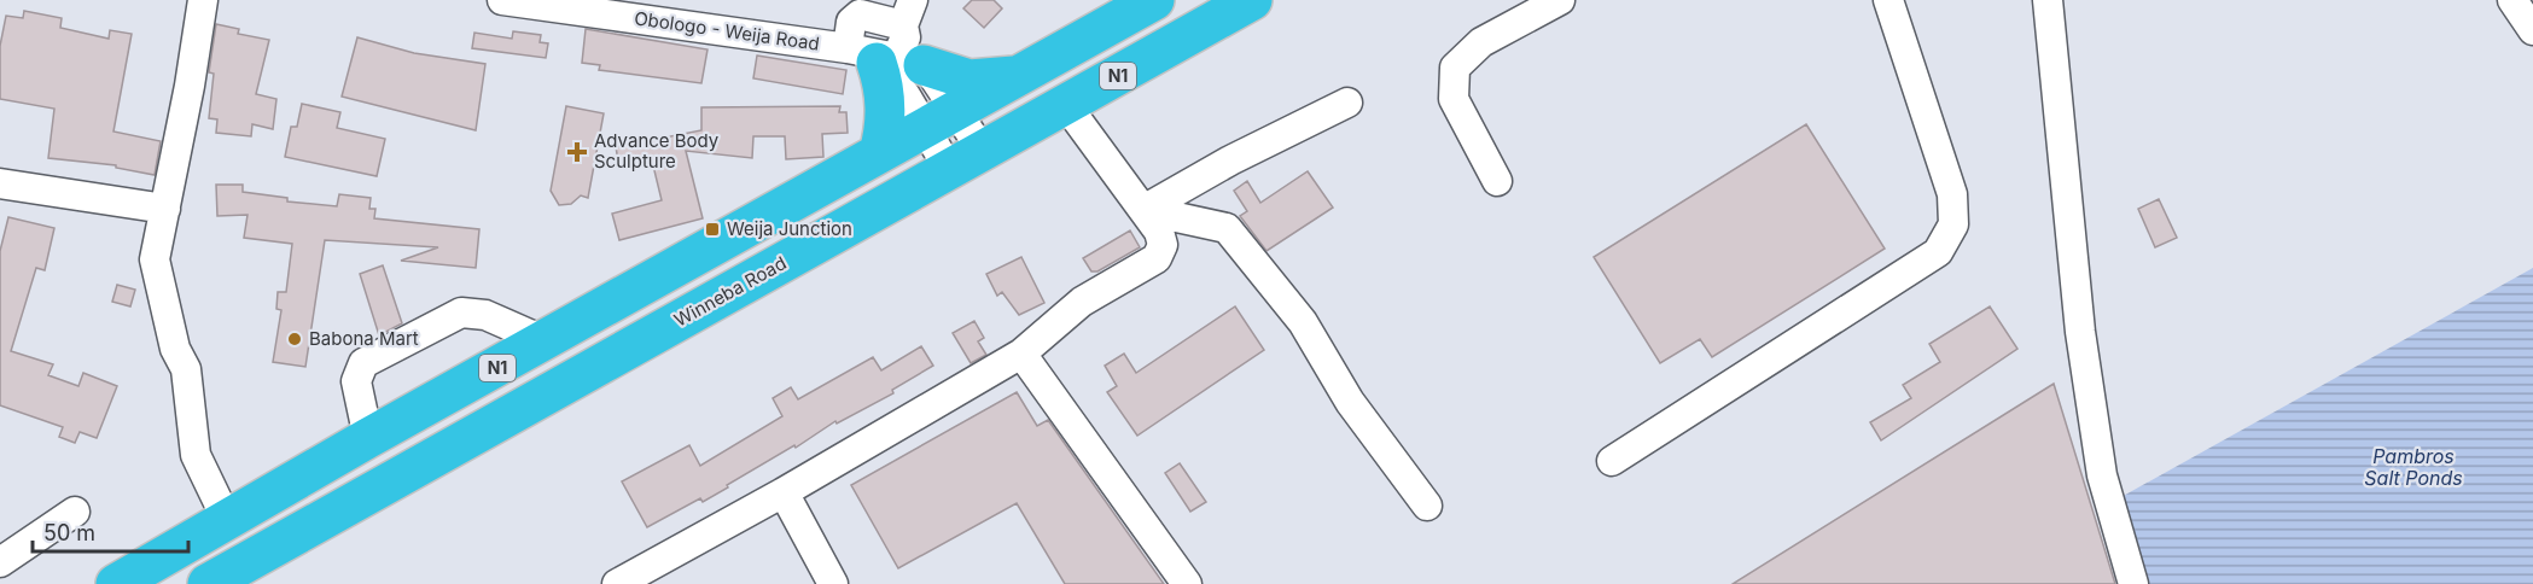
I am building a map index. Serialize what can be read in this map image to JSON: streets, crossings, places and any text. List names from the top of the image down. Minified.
{"streets":{"highway":["N1","Winneba Road"],"street":["Obologo - Weija Road"]},"water":["Pambros Salt Ponds"],"places":{"health":["Advance Body Sculpture"],"transit":["Weija Junction"],"other":["Babona Mart"]},"scale_bar":"50 m"}
